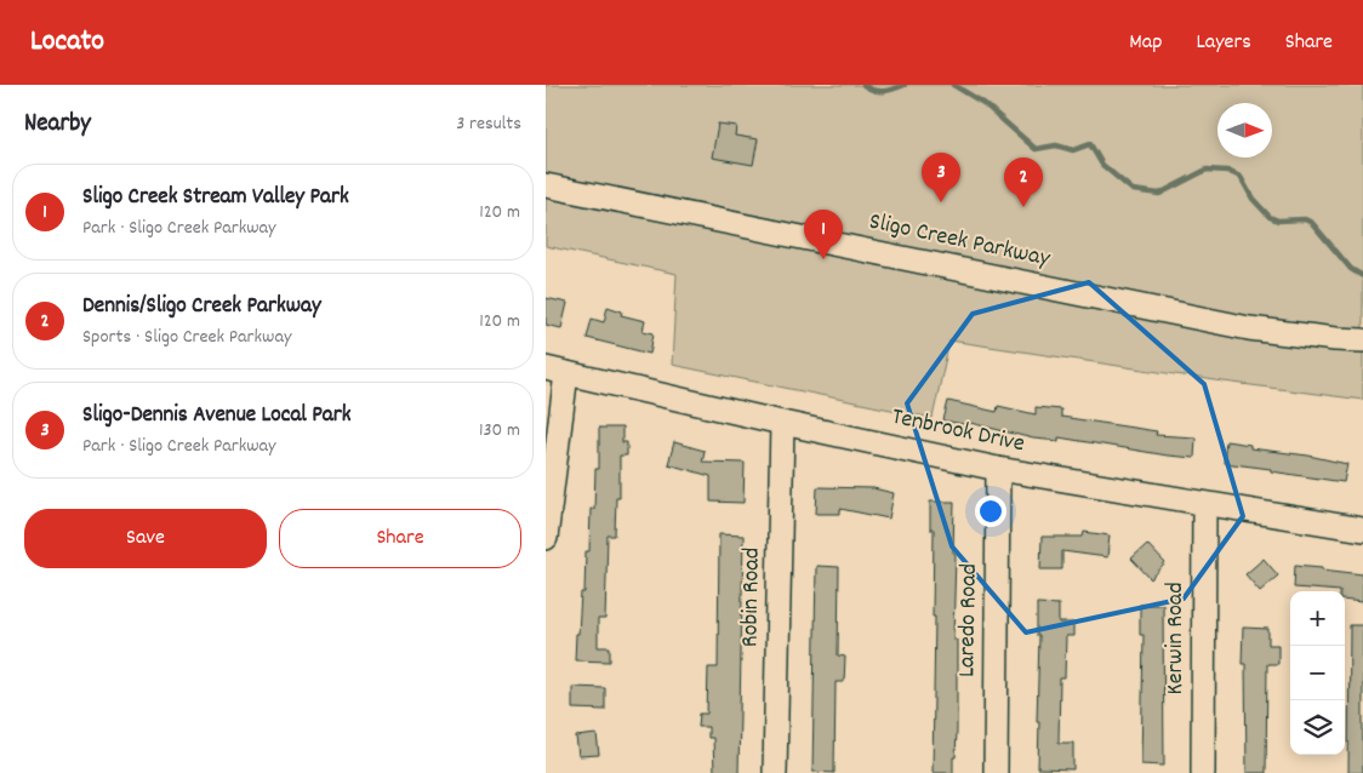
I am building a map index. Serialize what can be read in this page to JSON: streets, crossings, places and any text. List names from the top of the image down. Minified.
{"streets":{"street":["Sligo Creek Parkway","Tenbrook Drive","Robin Road","Laredo Road","Kerwin Road"]},"crossings":[["Tenbrook Drive","Robin Road"],["Tenbrook Drive","Laredo Road"],["Tenbrook Drive","Kerwin Road"]],"north":"right","page":{"header":"Locato","nav":["Map","Layers","Share"],"heading":["Nearby","3 results"],"pins":["3","2","1"],"list":[{"mark":"1","name":"Sligo Creek Stream Valley Park","note":"Park · Sligo Creek Parkway","value":"120 m"},{"mark":"2","name":"Dennis/Sligo Creek Parkway","note":"Sports · Sligo Creek Parkway","value":"120 m"},{"mark":"3","name":"Sligo-Dennis Avenue Local Park","note":"Park · Sligo Creek Parkway","value":"130 m"}],"buttons":["Save","Share"],"map_buttons":["+","−"]}}
